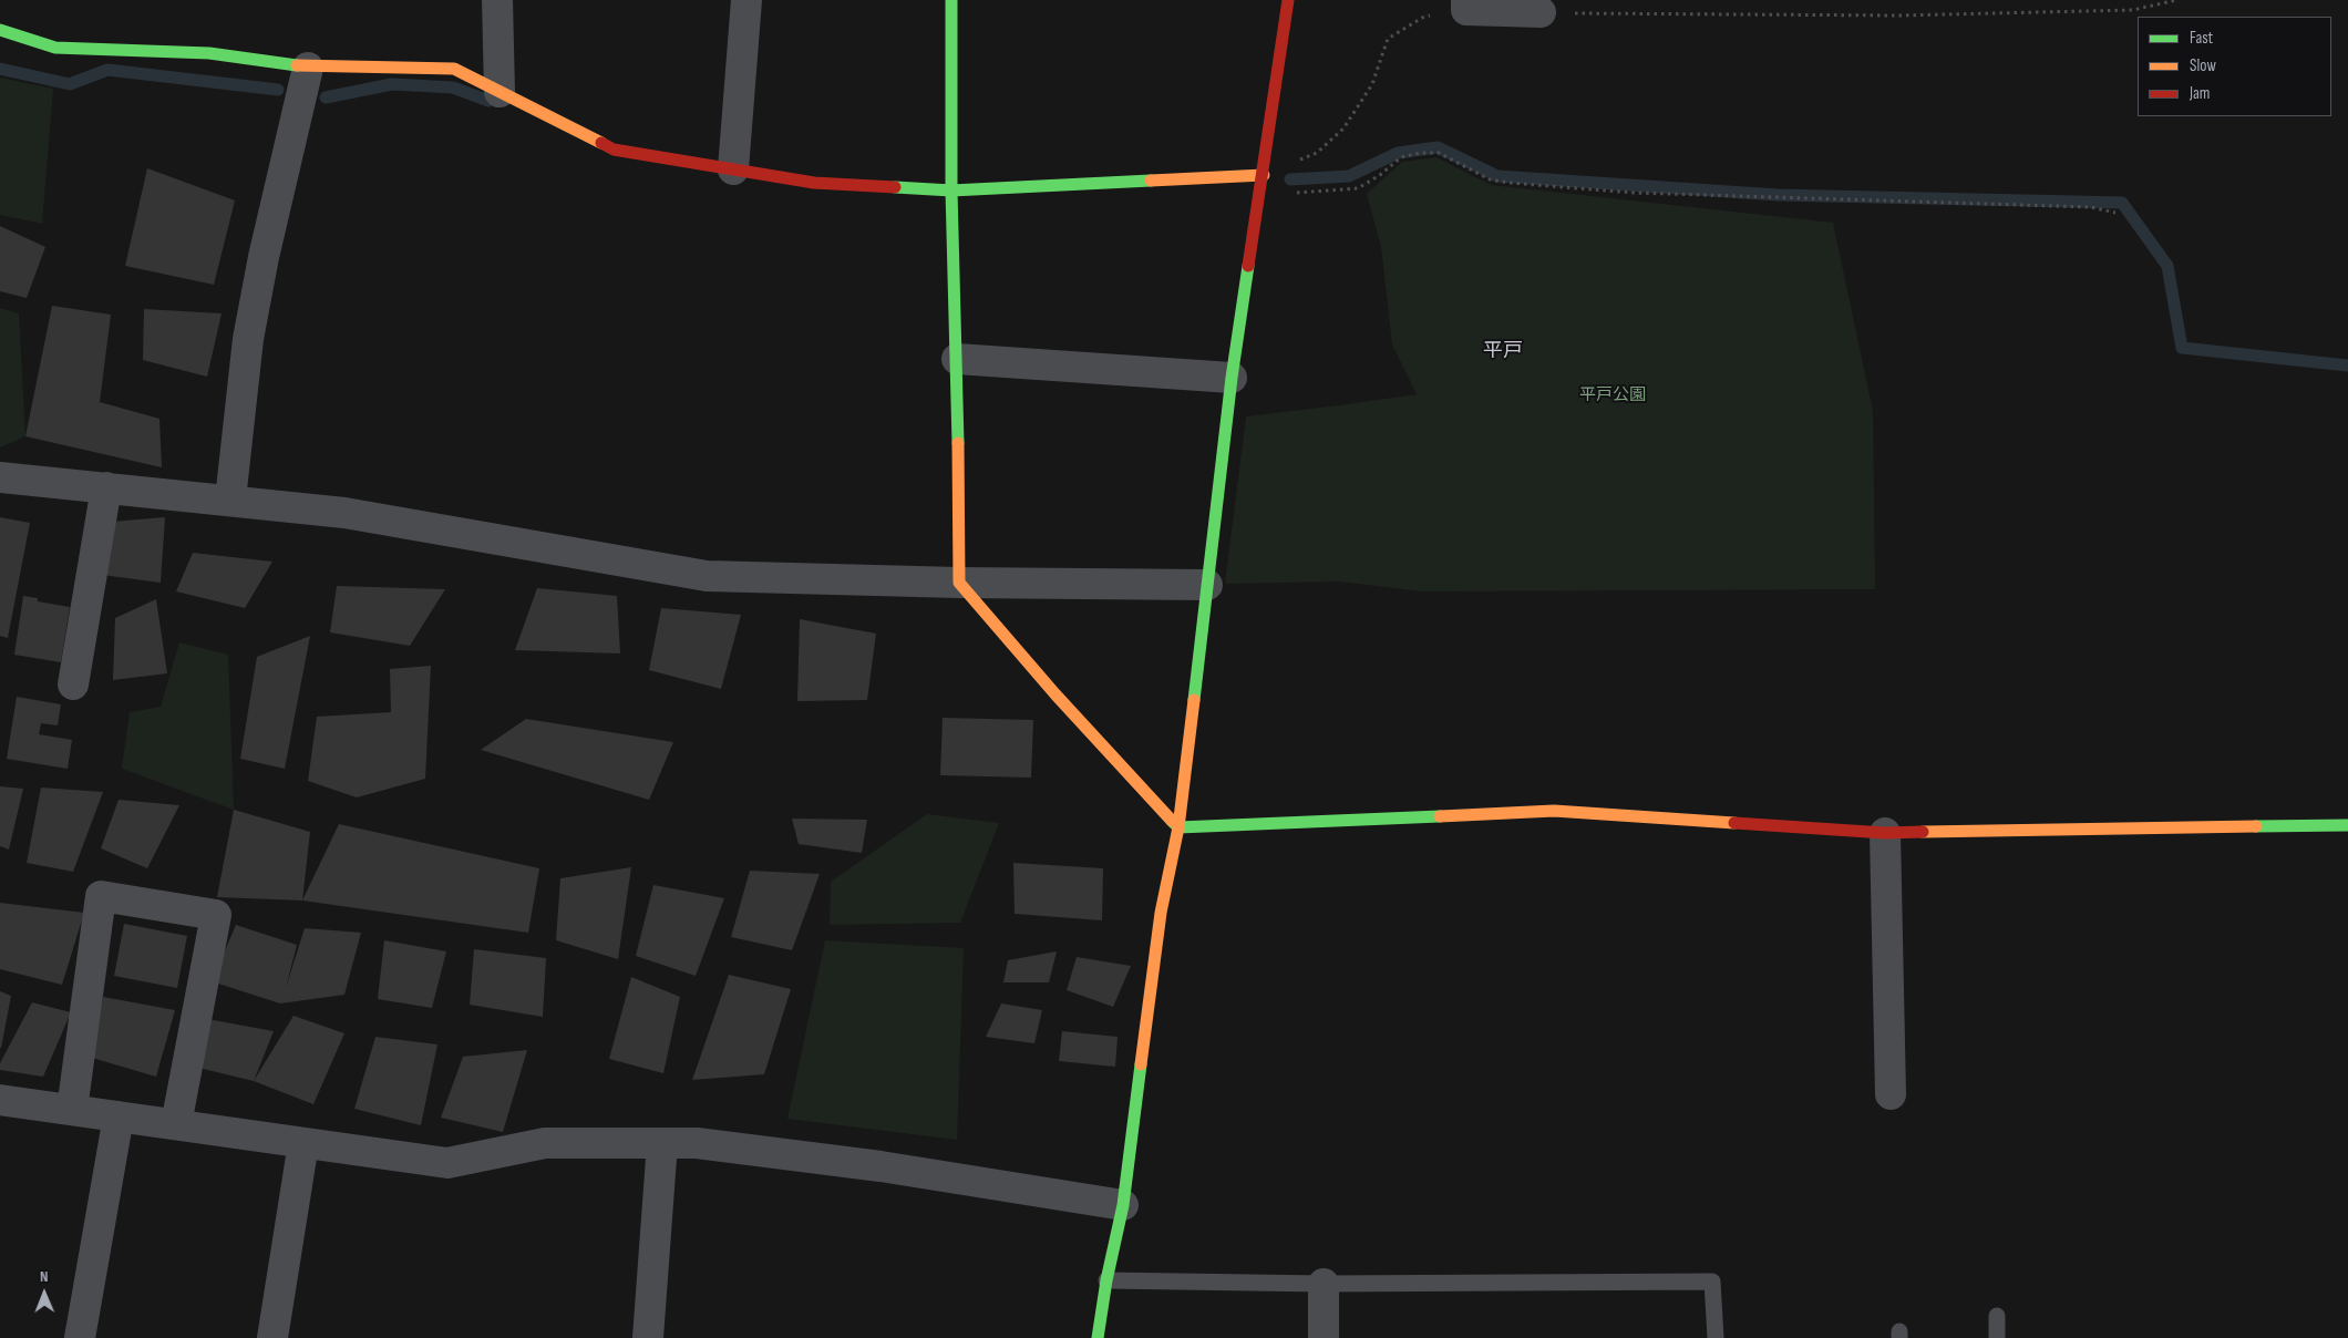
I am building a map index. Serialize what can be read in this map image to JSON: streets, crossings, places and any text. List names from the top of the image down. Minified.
{"districts":["平戸"],"parks":["平戸公園"],"legend":["Fast","Slow","Jam"],"north":"top"}
